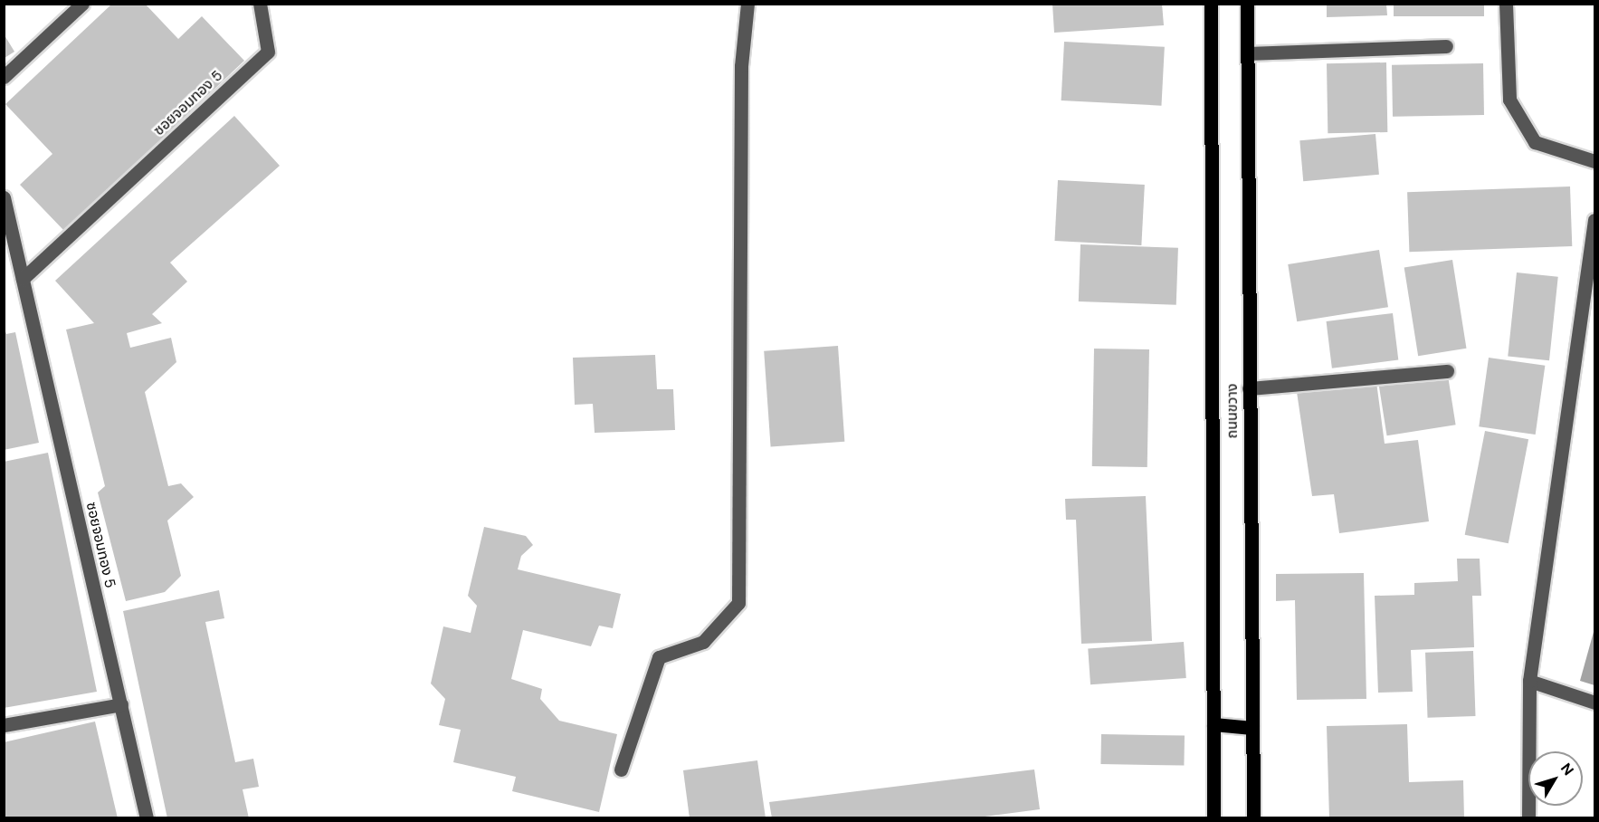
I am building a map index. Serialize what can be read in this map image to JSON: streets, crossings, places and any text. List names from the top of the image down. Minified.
{"streets":{"main road":["ถนนขวาง"],"street":["ซอยจอมทอง 5"]},"north":"top right"}
